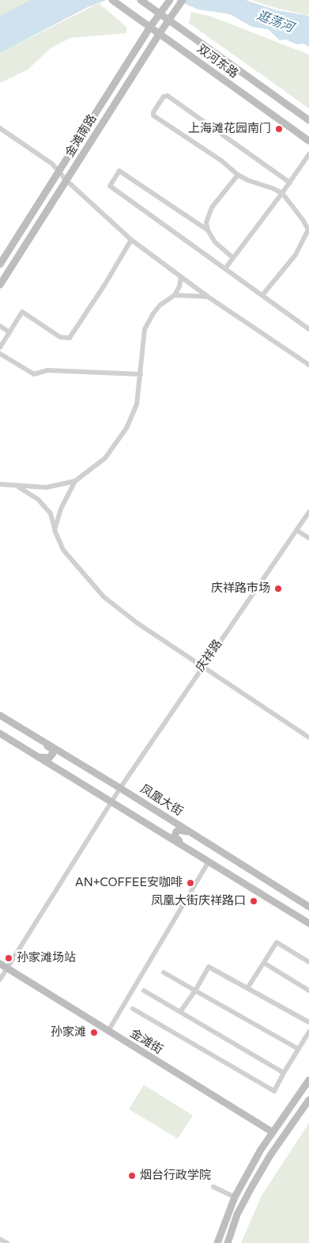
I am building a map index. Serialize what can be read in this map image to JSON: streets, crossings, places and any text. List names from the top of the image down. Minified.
{"streets":{"street":["双河东路","金滩南路","庆祥路","凤凰大街","金滩街"]},"crossings":[["双河东路","金滩南路"],["庆祥路","凤凰大街"],["庆祥路","金滩街"]],"water":["逛荡河"],"places":["上海滩花园南门","庆祥路市场","AN+COFFEE安咖啡","凤凰大街庆祥路口","孙家滩场站","孙家滩","烟台行政学院"]}
